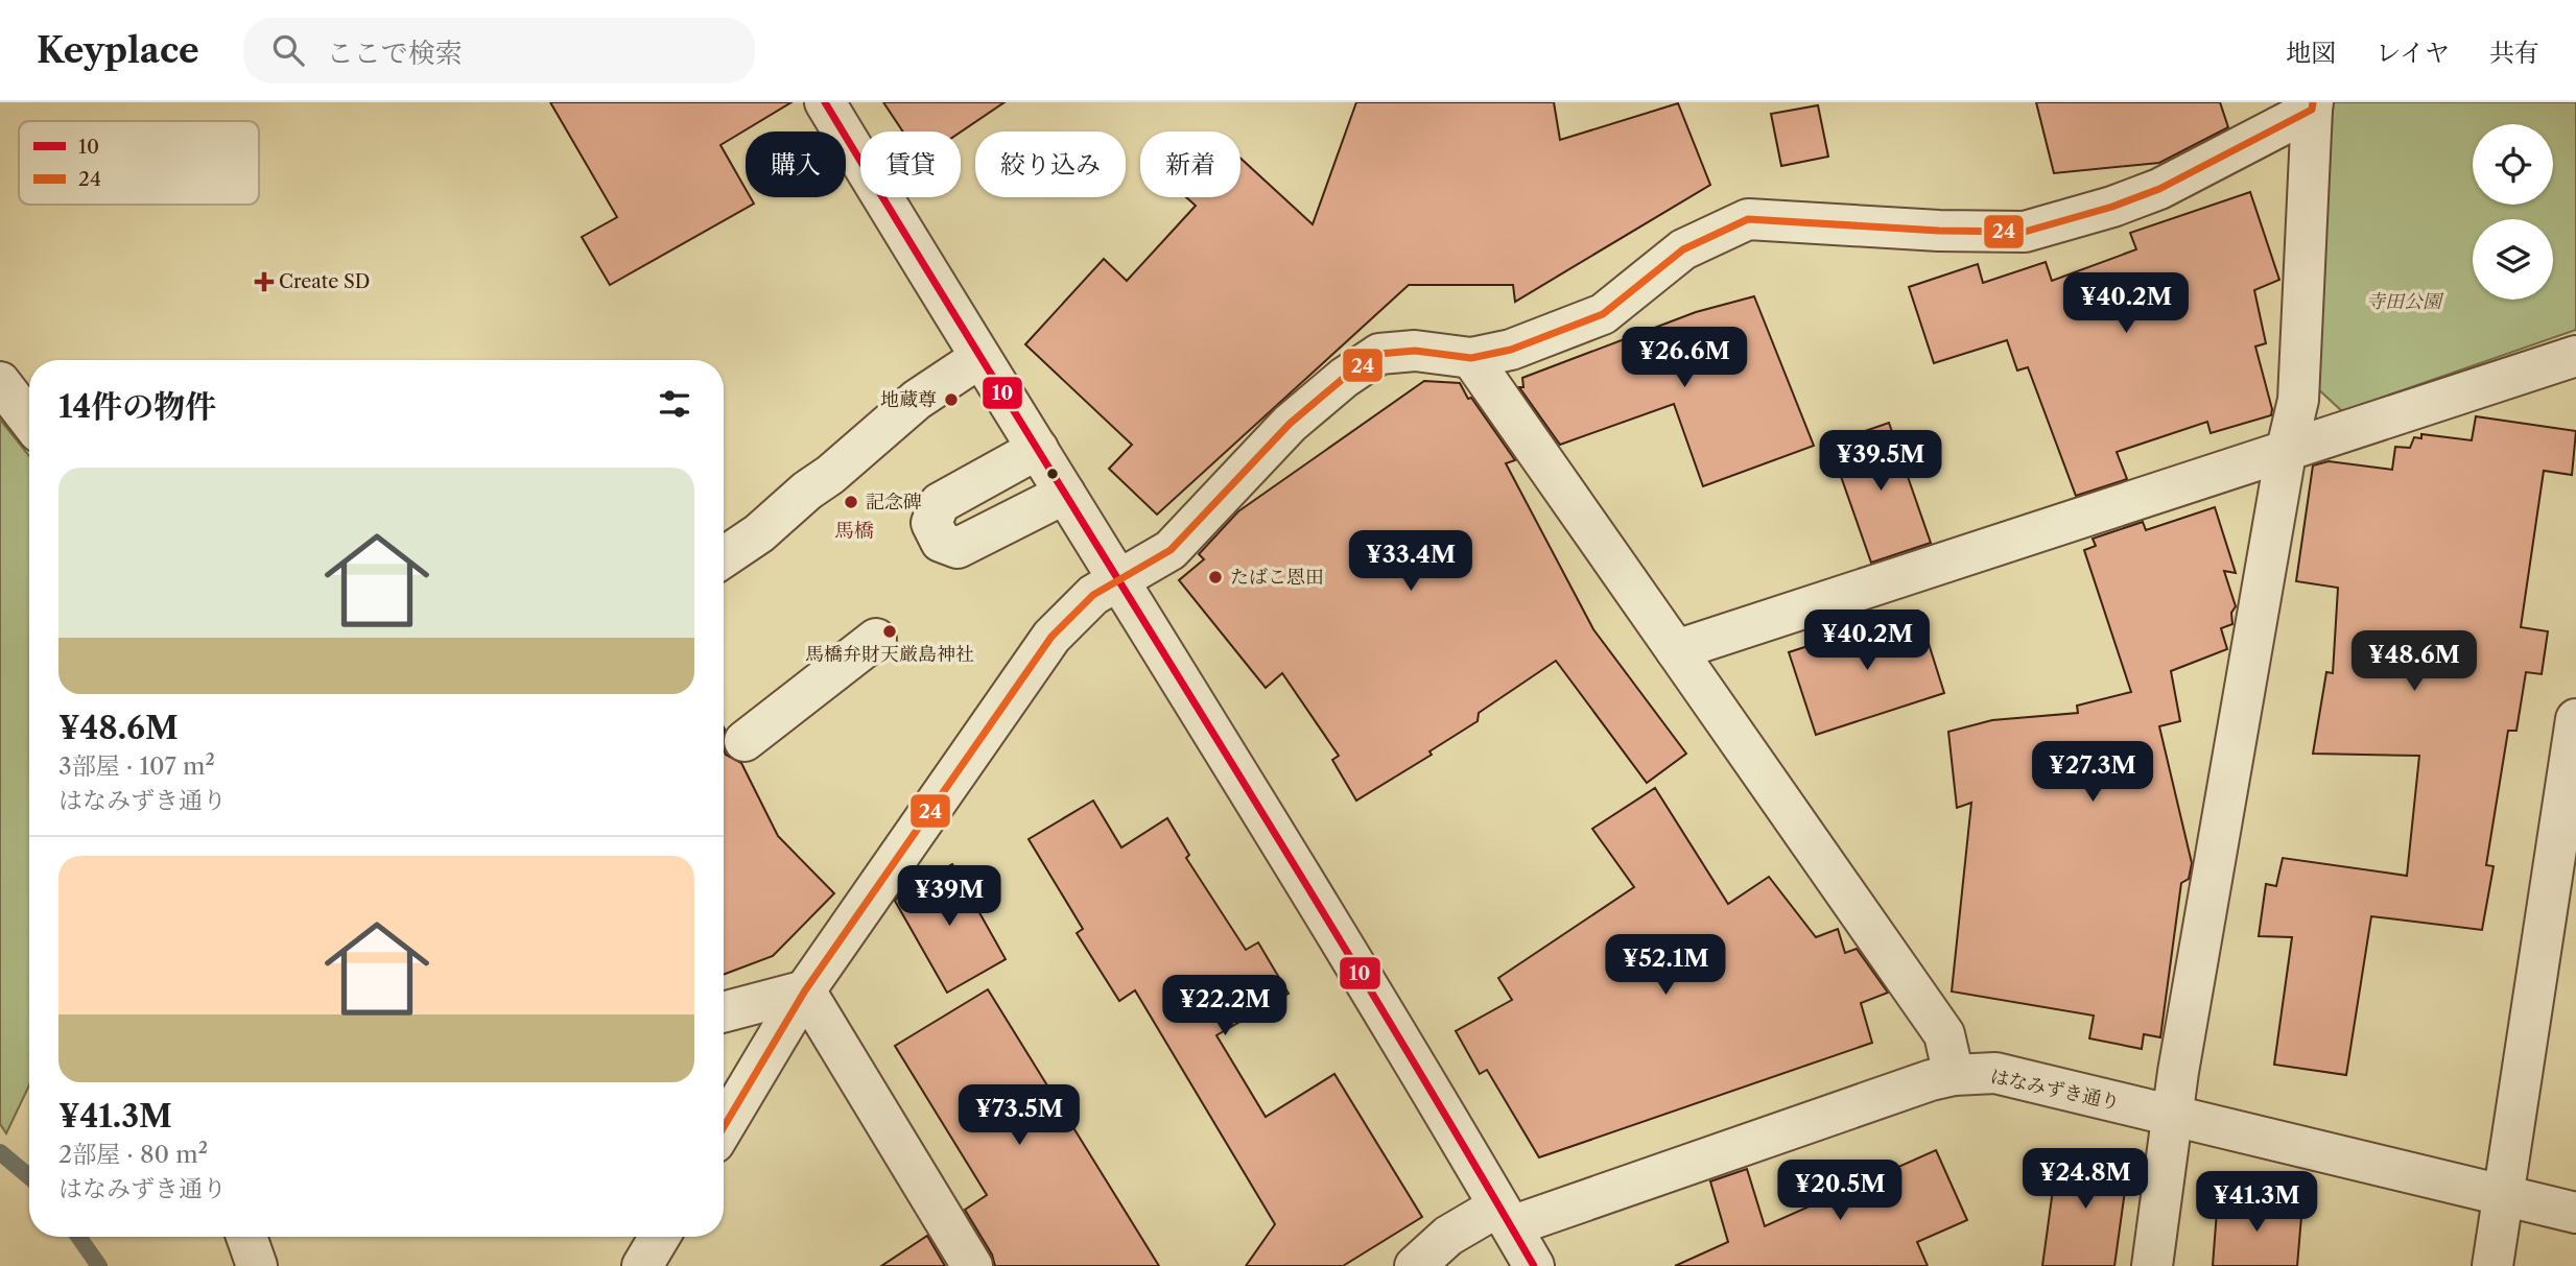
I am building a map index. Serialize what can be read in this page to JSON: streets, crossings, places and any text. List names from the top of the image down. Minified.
{"streets":{"street":["はなみずき通り"]},"districts":["馬橋"],"parks":["寺田公園"],"places":{"health":["Create SD"],"other":["地蔵尊","記念碑","たばこ恩田","馬橋弁財天厳島神社"]},"lines":["transit line 10","transit line 24"],"legend":["10","24"],"page":{"header":"Keyplace","search":"ここで検索","nav":["地図","レイヤ","共有"],"chip":["購入","賃貸","絞り込み","新着"],"price":["¥40.2M","¥26.6M","¥39.5M","¥33.4M","¥40.2M","¥48.6M","¥27.3M","¥39M","¥52.1M","¥22.2M","¥73.5M","¥24.8M","¥20.5M","¥41.3M"],"heading":"14件の物件","list":[{"name":"¥48.6M","note":"3部屋 · 107 m² · はなみずき通り"},{"name":"¥41.3M","note":"2部屋 · 80 m² · はなみずき通り"}]}}
